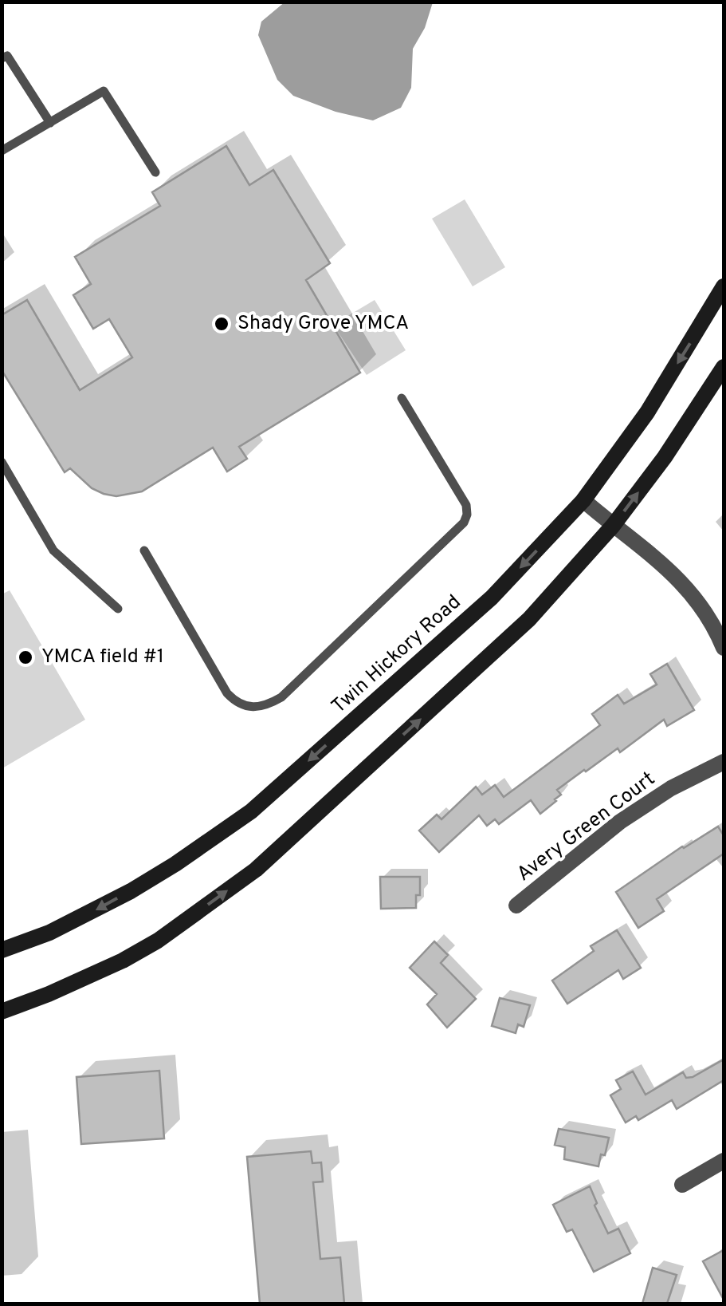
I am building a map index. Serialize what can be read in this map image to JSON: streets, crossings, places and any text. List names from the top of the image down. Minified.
{"streets":{"main road":["Twin Hickory Road"],"street":["Avery Green Court"]},"places":["Shady Grove YMCA","YMCA field #1"]}
